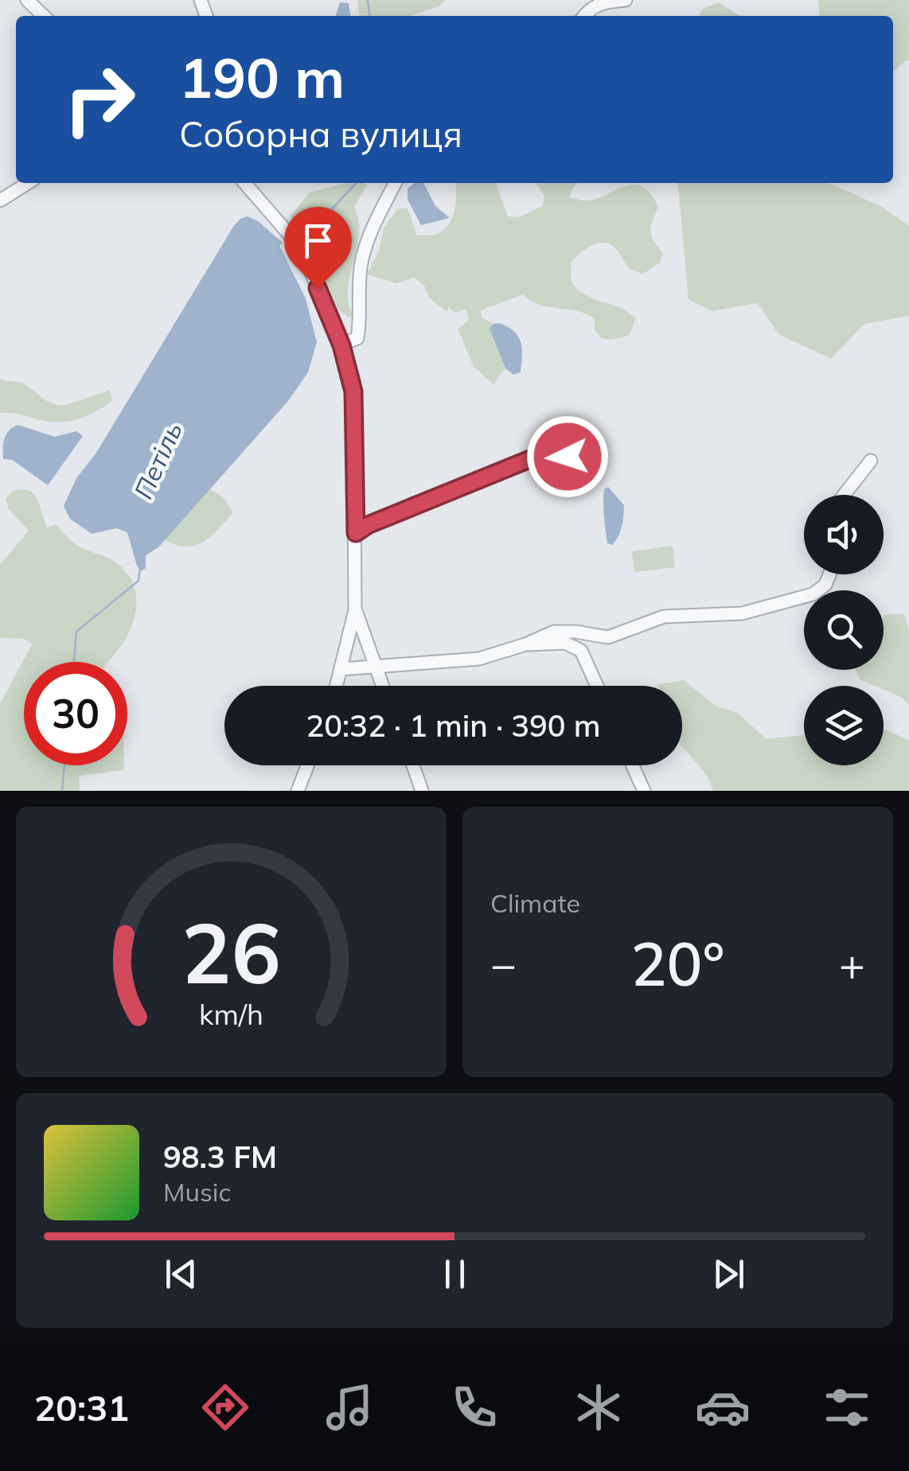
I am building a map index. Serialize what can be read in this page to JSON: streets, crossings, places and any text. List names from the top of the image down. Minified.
{"water":["Петіль"],"page":{"turn":["190 m","Соборна вулиця"],"limit":"30","trip":"20:32 · 1 min · 390 m","tile":"Climate","heat":["−","20°","+"],"song":["98.3 FM","Music"],"tabs":"20:31","gauge":["26","km/h"]}}
